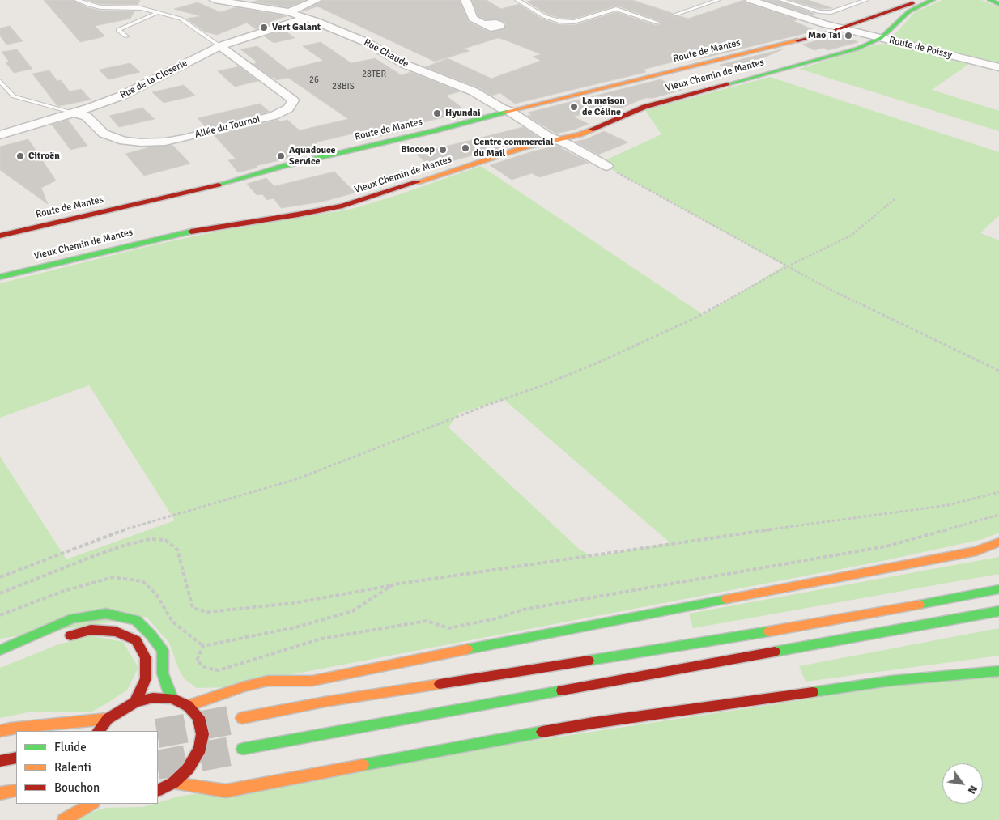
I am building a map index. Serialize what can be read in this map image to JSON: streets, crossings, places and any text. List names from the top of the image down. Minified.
{"streets":{"main road":["Route de Mantes","Vieux Chemin de Mantes"],"street":["Route de Poissy","Rue Chaude","Rue de la Closerie","Allée du Tournoi"]},"crossings":[["Route de Poissy","Route de Mantes"],["Route de Poissy","Vieux Chemin de Mantes"],["Route de Mantes","Rue Chaude"],["Rue Chaude","Vieux Chemin de Mantes"],["Rue Chaude","Rue de la Closerie"],["Rue de la Closerie","Allée du Tournoi"]],"places":["Vert Galant","Mao Tai","La maison de Céline","Hyundai","Centre commercial du Mail","Biocoop","Citroën","Aquadouce Service"],"house_numbers":["28TER","26","28BIS"],"legend":["Fluide","Ralenti","Bouchon"],"north":"bottom right"}
